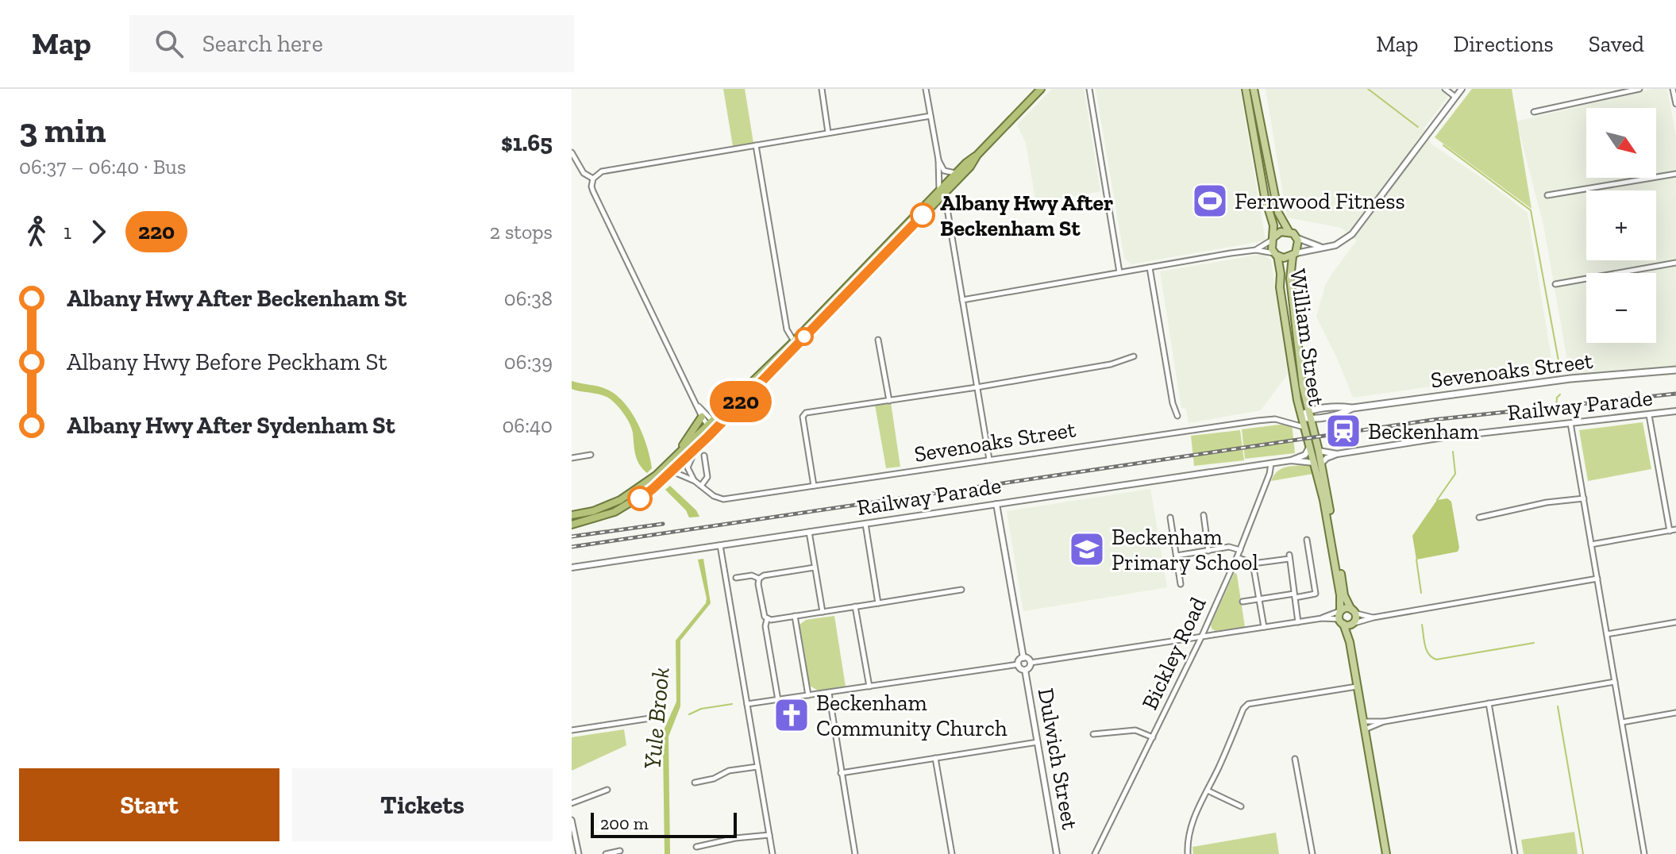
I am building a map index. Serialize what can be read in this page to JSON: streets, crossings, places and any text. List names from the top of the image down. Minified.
{"streets":{"main road":["William Street","Sevenoaks Street"],"street":["Railway Parade","Bickley Road","Dulwich Street"]},"crossings":[["William Street","Sevenoaks Street"],["William Street","Railway Parade"],["Railway Parade","Bickley Road"]],"water":["Yule Brook"],"places":{"sports":["Fernwood Fitness"],"other":["Albany Hwy After Beckenham St"],"station":["Beckenham"],"school or university":["Beckenham Primary School"],"church":["Beckenham Community Church"]},"lines":["bus line 220"],"scale_bar":"200 m","north":"bottom right","page":{"header":"Map","search":"Search here","nav":["Map","Directions","Saved"],"heading":["3 min","06:37 – 06:40 · Bus","$1.65"],"on_map":"220","map_buttons":["+","−"],"legs":["1","220","2 stops"],"list":[{"name":"Albany Hwy After Beckenham St","value":"06:38"},{"name":"Albany Hwy Before Peckham St","value":"06:39"},{"name":"Albany Hwy After Sydenham St","value":"06:40"}],"buttons":["Start","Tickets"],"scale":"200 m"}}
